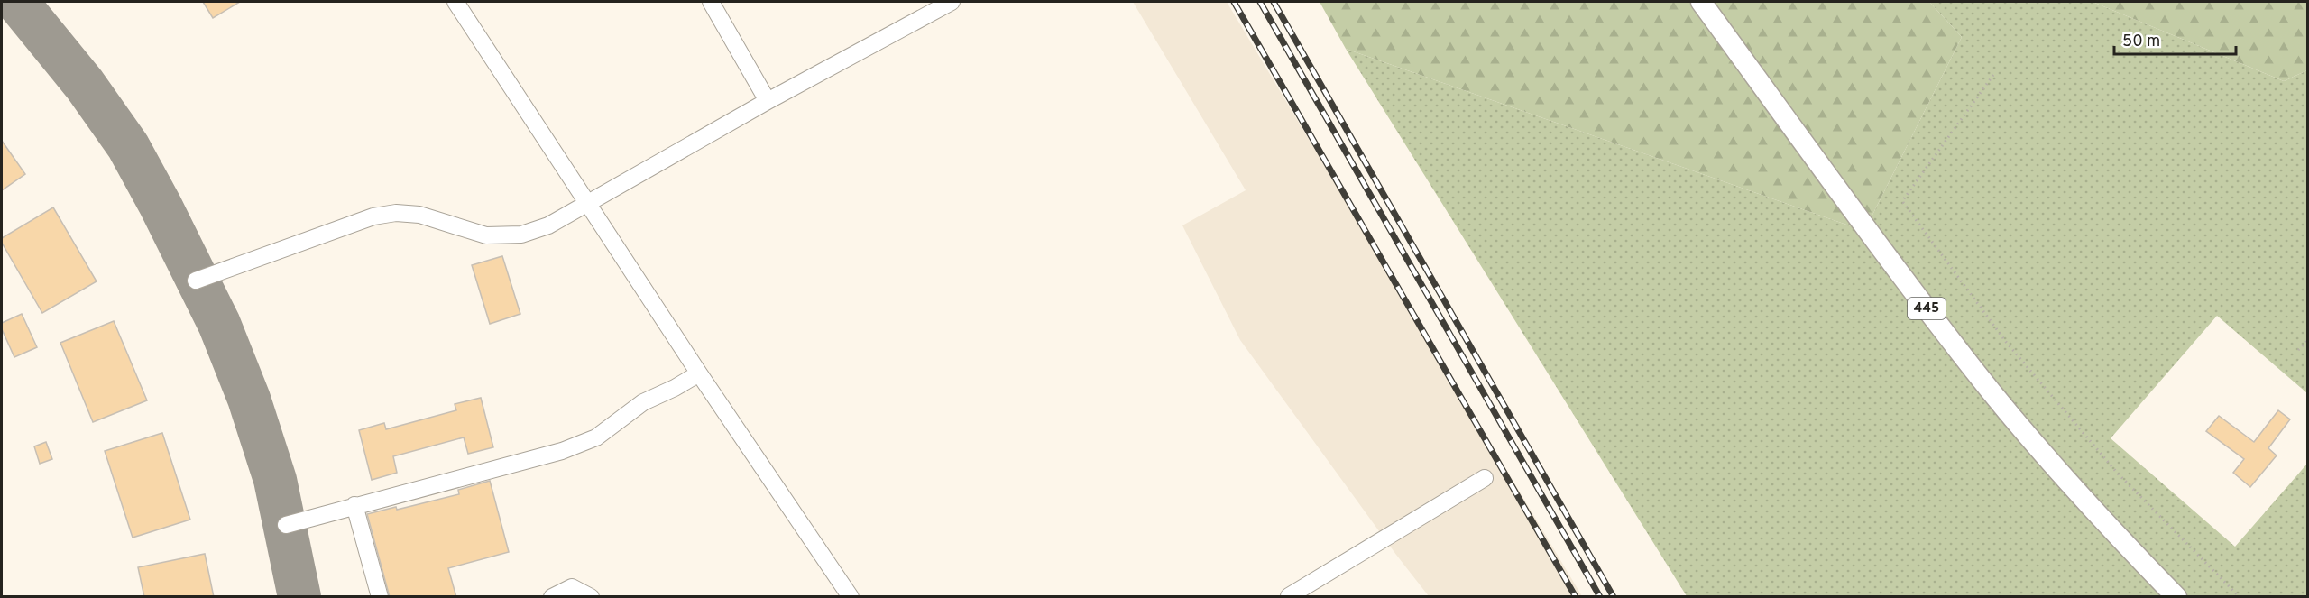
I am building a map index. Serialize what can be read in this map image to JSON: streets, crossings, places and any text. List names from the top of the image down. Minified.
{"streets":{"main road":["445"]},"scale_bar":"50 m"}
